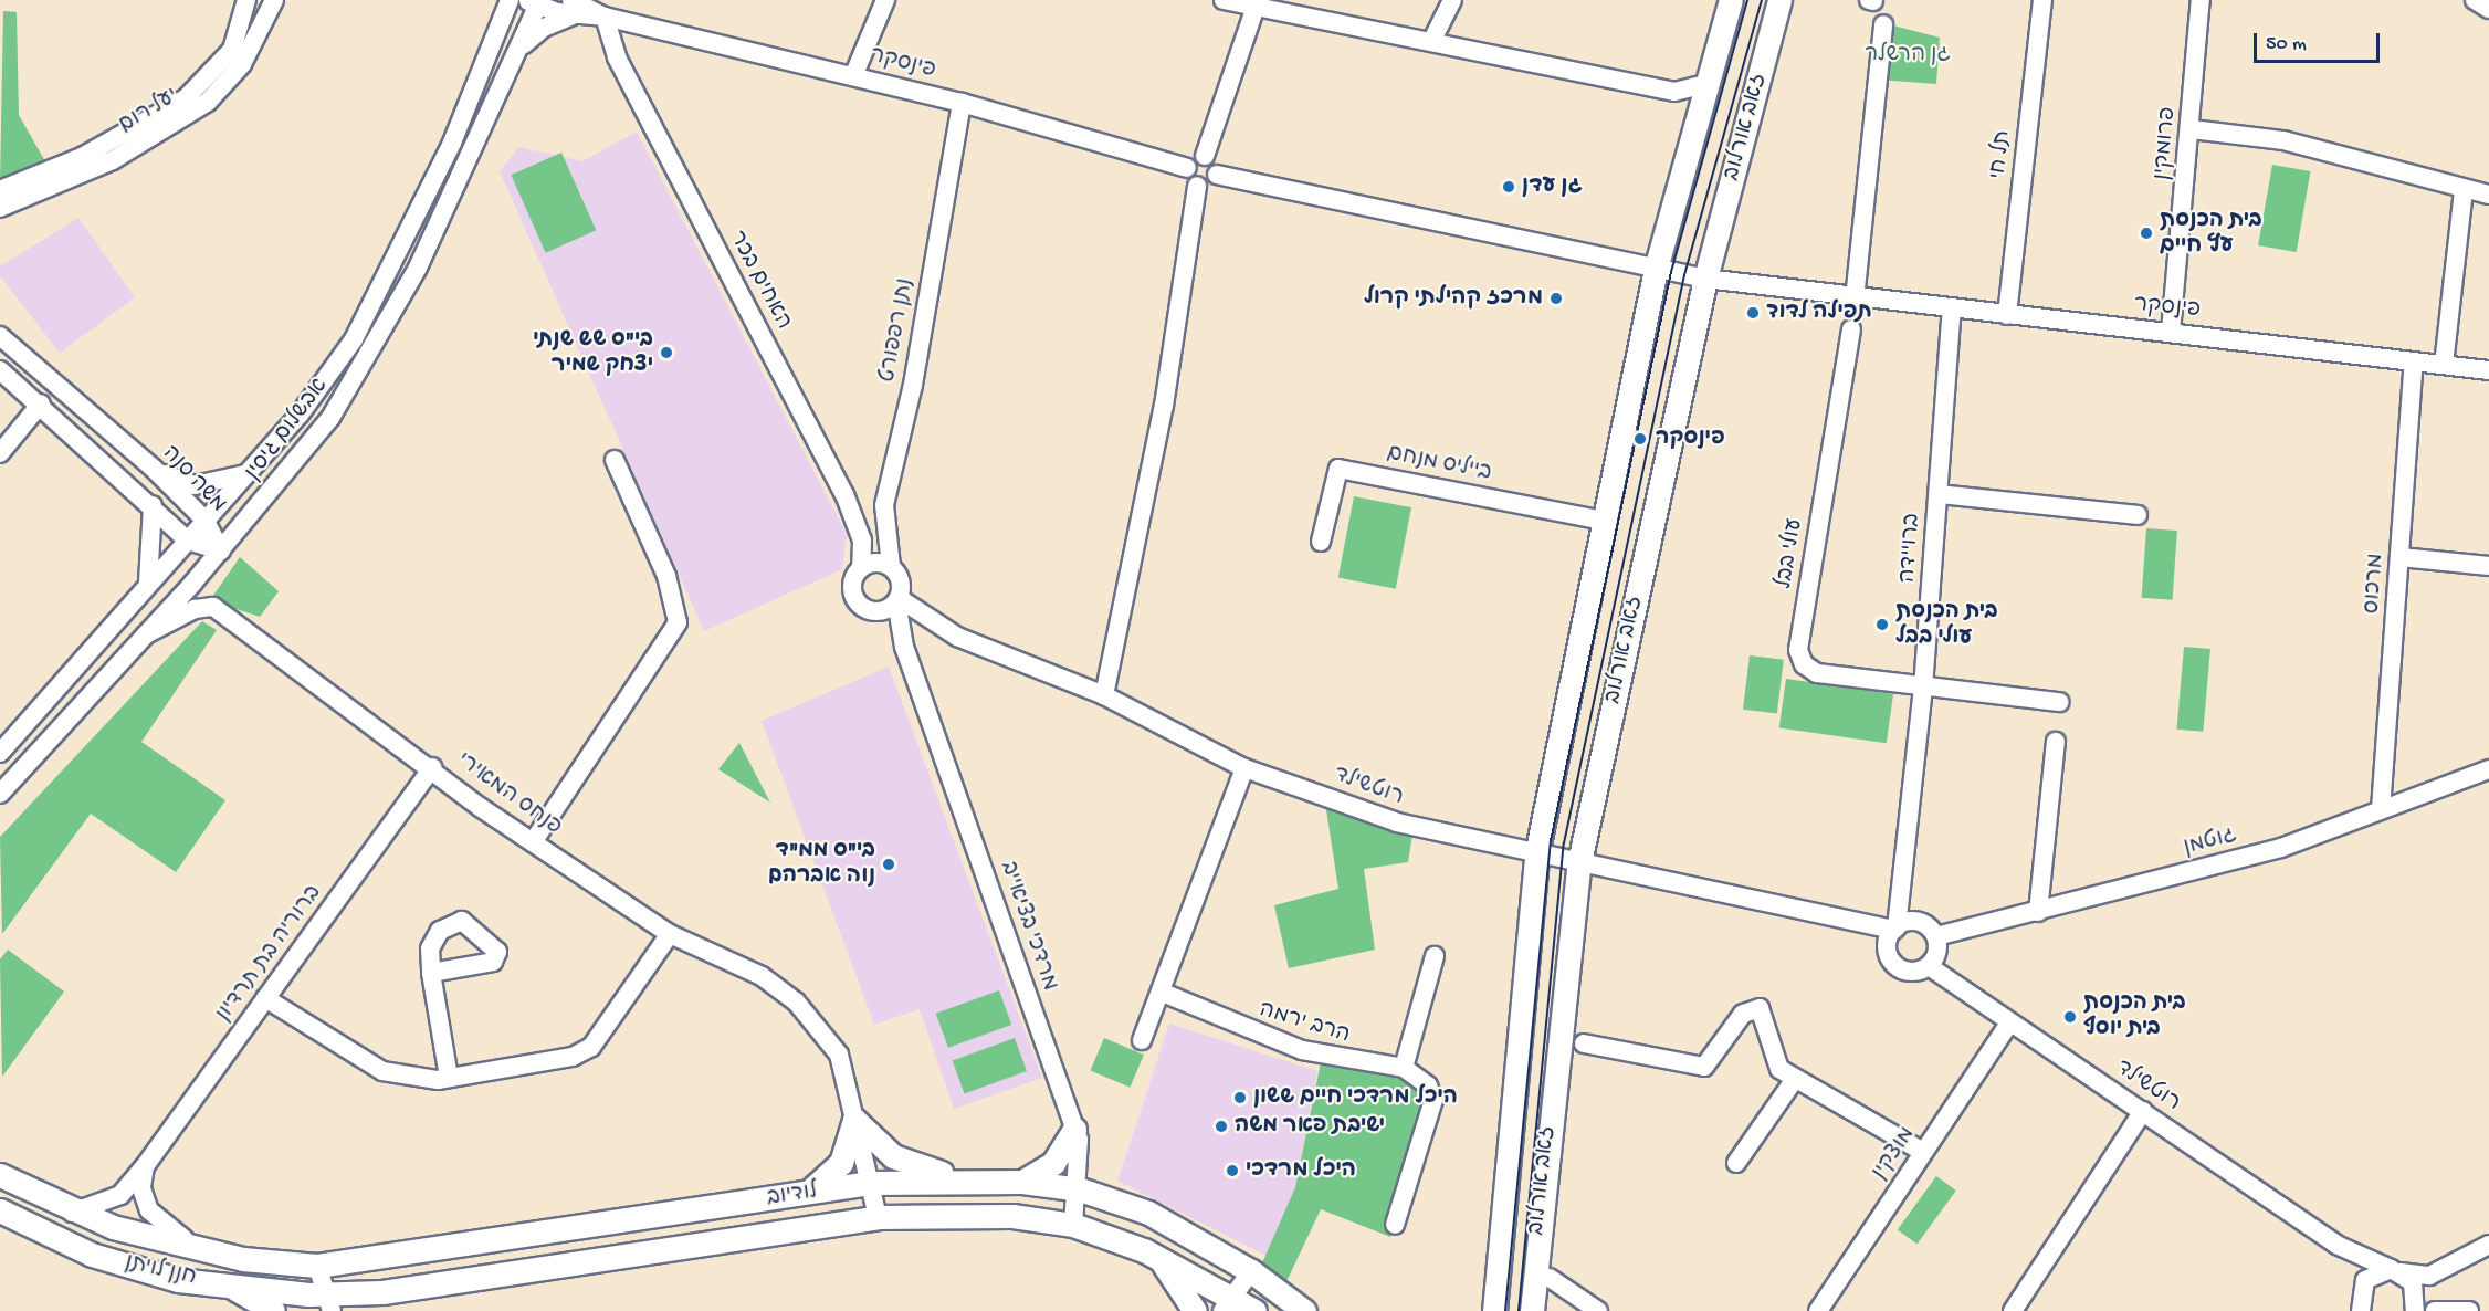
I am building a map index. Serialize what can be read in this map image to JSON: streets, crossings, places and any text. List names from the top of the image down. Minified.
{"streets":{"main road":["זאב אורלוב","לודיוב","חנן לויתן"],"street":["פינסקר","יעל רום","פרומקין","תל חי","האחים בכר","נתן רפפורט","אבשלום גיסין","בייליס מנחם","משה סנה","ברויידה","עולי בבל","מרכוס","רוטשילד","פנחס המאירי","גוטמן","מרדכי בצ'אייב","ברוריה בת תרדיון","הרב ירמה","מוצקין"]},"crossings":[["פינסקר","זאב אורלוב"],["פינסקר","פרומקין"],["פינסקר","תל חי"],["פינסקר","האחים בכר"],["פינסקר","נתן רפפורט"],["פינסקר","אבשלום גיסין"],["פינסקר","ברויידה"],["פינסקר","מרכוס"],["זאב אורלוב","בייליס מנחם"],["זאב אורלוב","רוטשילד"],["האחים בכר","נתן רפפורט"],["האחים בכר","רוטשילד"],["נתן רפפורט","רוטשילד"],["אבשלום גיסין","משה סנה"],["אבשלום גיסין","פנחס המאירי"],["ברויידה","עולי בבל"],["ברויידה","רוטשילד"],["ברויידה","גוטמן"],["מרכוס","גוטמן"],["רוטשילד","גוטמן"],["רוטשילד","מוצקין"],["פנחס המאירי","ברוריה בת תרדיון"],["מרדכי בצ'אייב","לודיוב"],["ברוריה בת תרדיון","חנן לויתן"],["לודיוב","חנן לויתן"]],"parks":["גן הרשלר"],"places":["גן עדן","בית הכנסת עץ חיים","מרכז קהילתי קרול","תפילה לדוד","בי\"ס שש שנתי יצחק שמיר","פינסקר","בית הכנסת עולי בבל","בי\"ס ממ\"ד נוה אברהם","בית הכנסת בית יוסף","היכל מרדכי חיים ששון","ישיבת פאר משה","היכל מרדכי"],"scale_bar":"50 m"}
